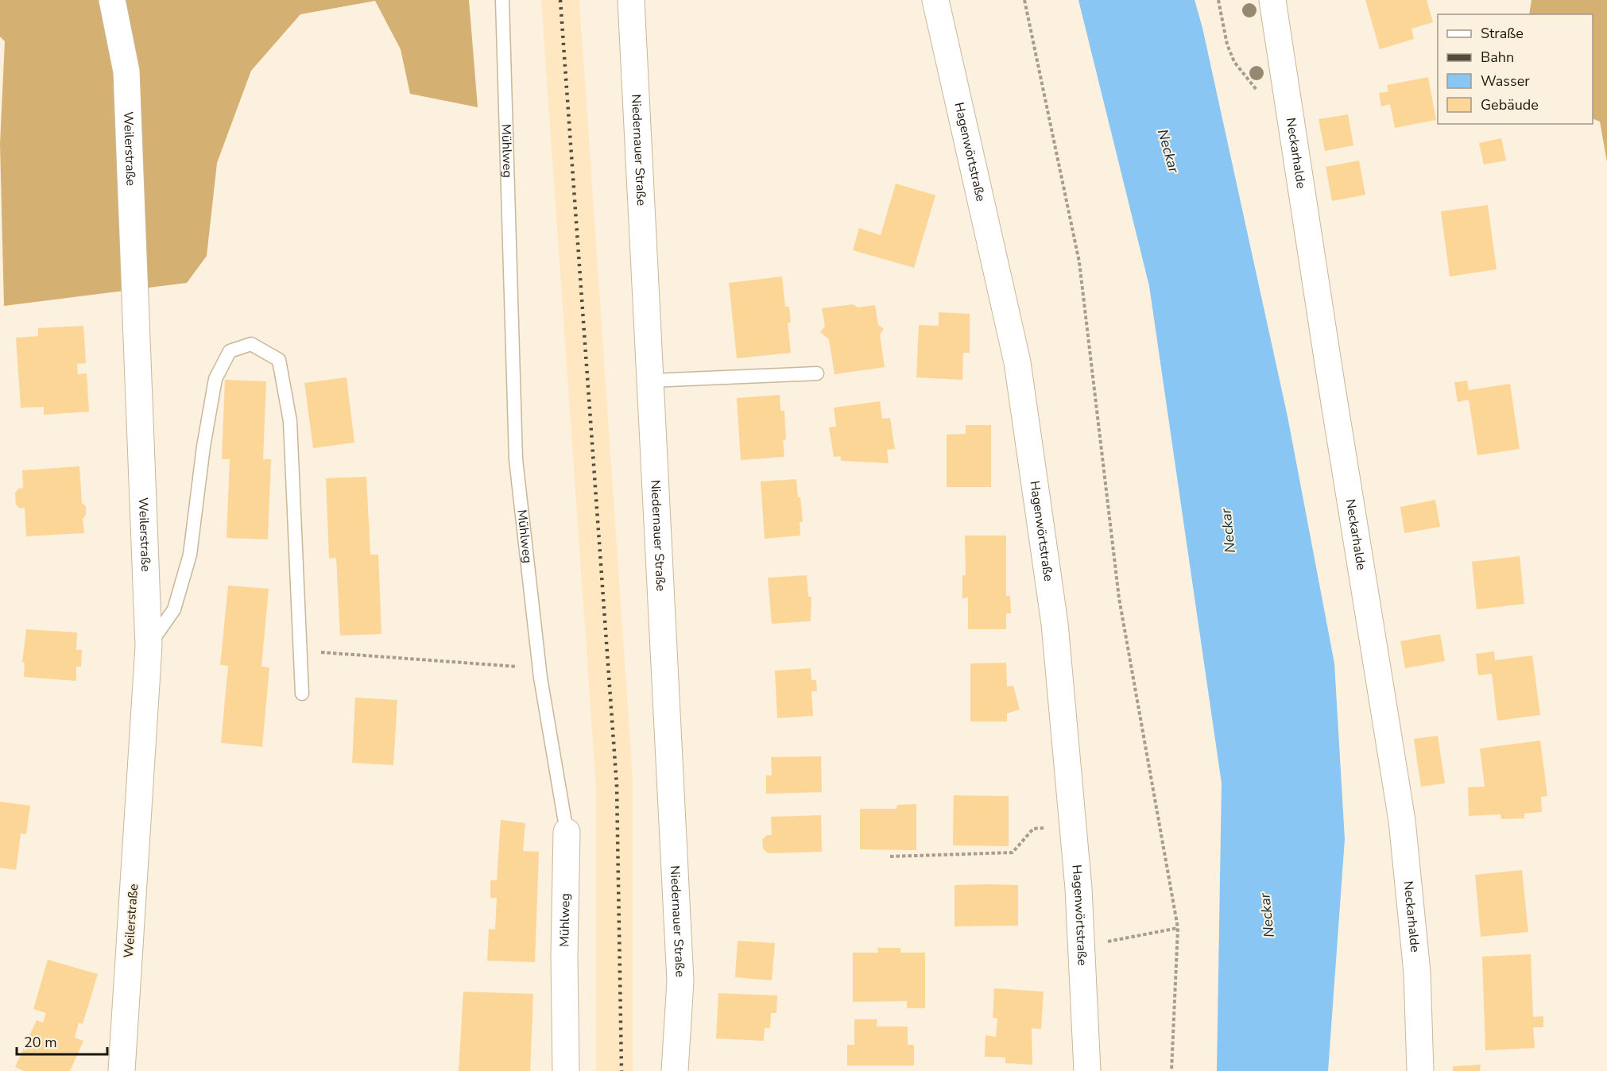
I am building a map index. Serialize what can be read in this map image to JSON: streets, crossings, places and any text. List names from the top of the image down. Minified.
{"streets":{"street":["Weilerstraße","Niedernauer Straße","Mühlweg","Hagenwörtstraße","Neckarhalde"]},"water":["Neckar"],"legend":["Straße","Bahn","Wasser","Gebäude"],"scale_bar":"20 m"}
